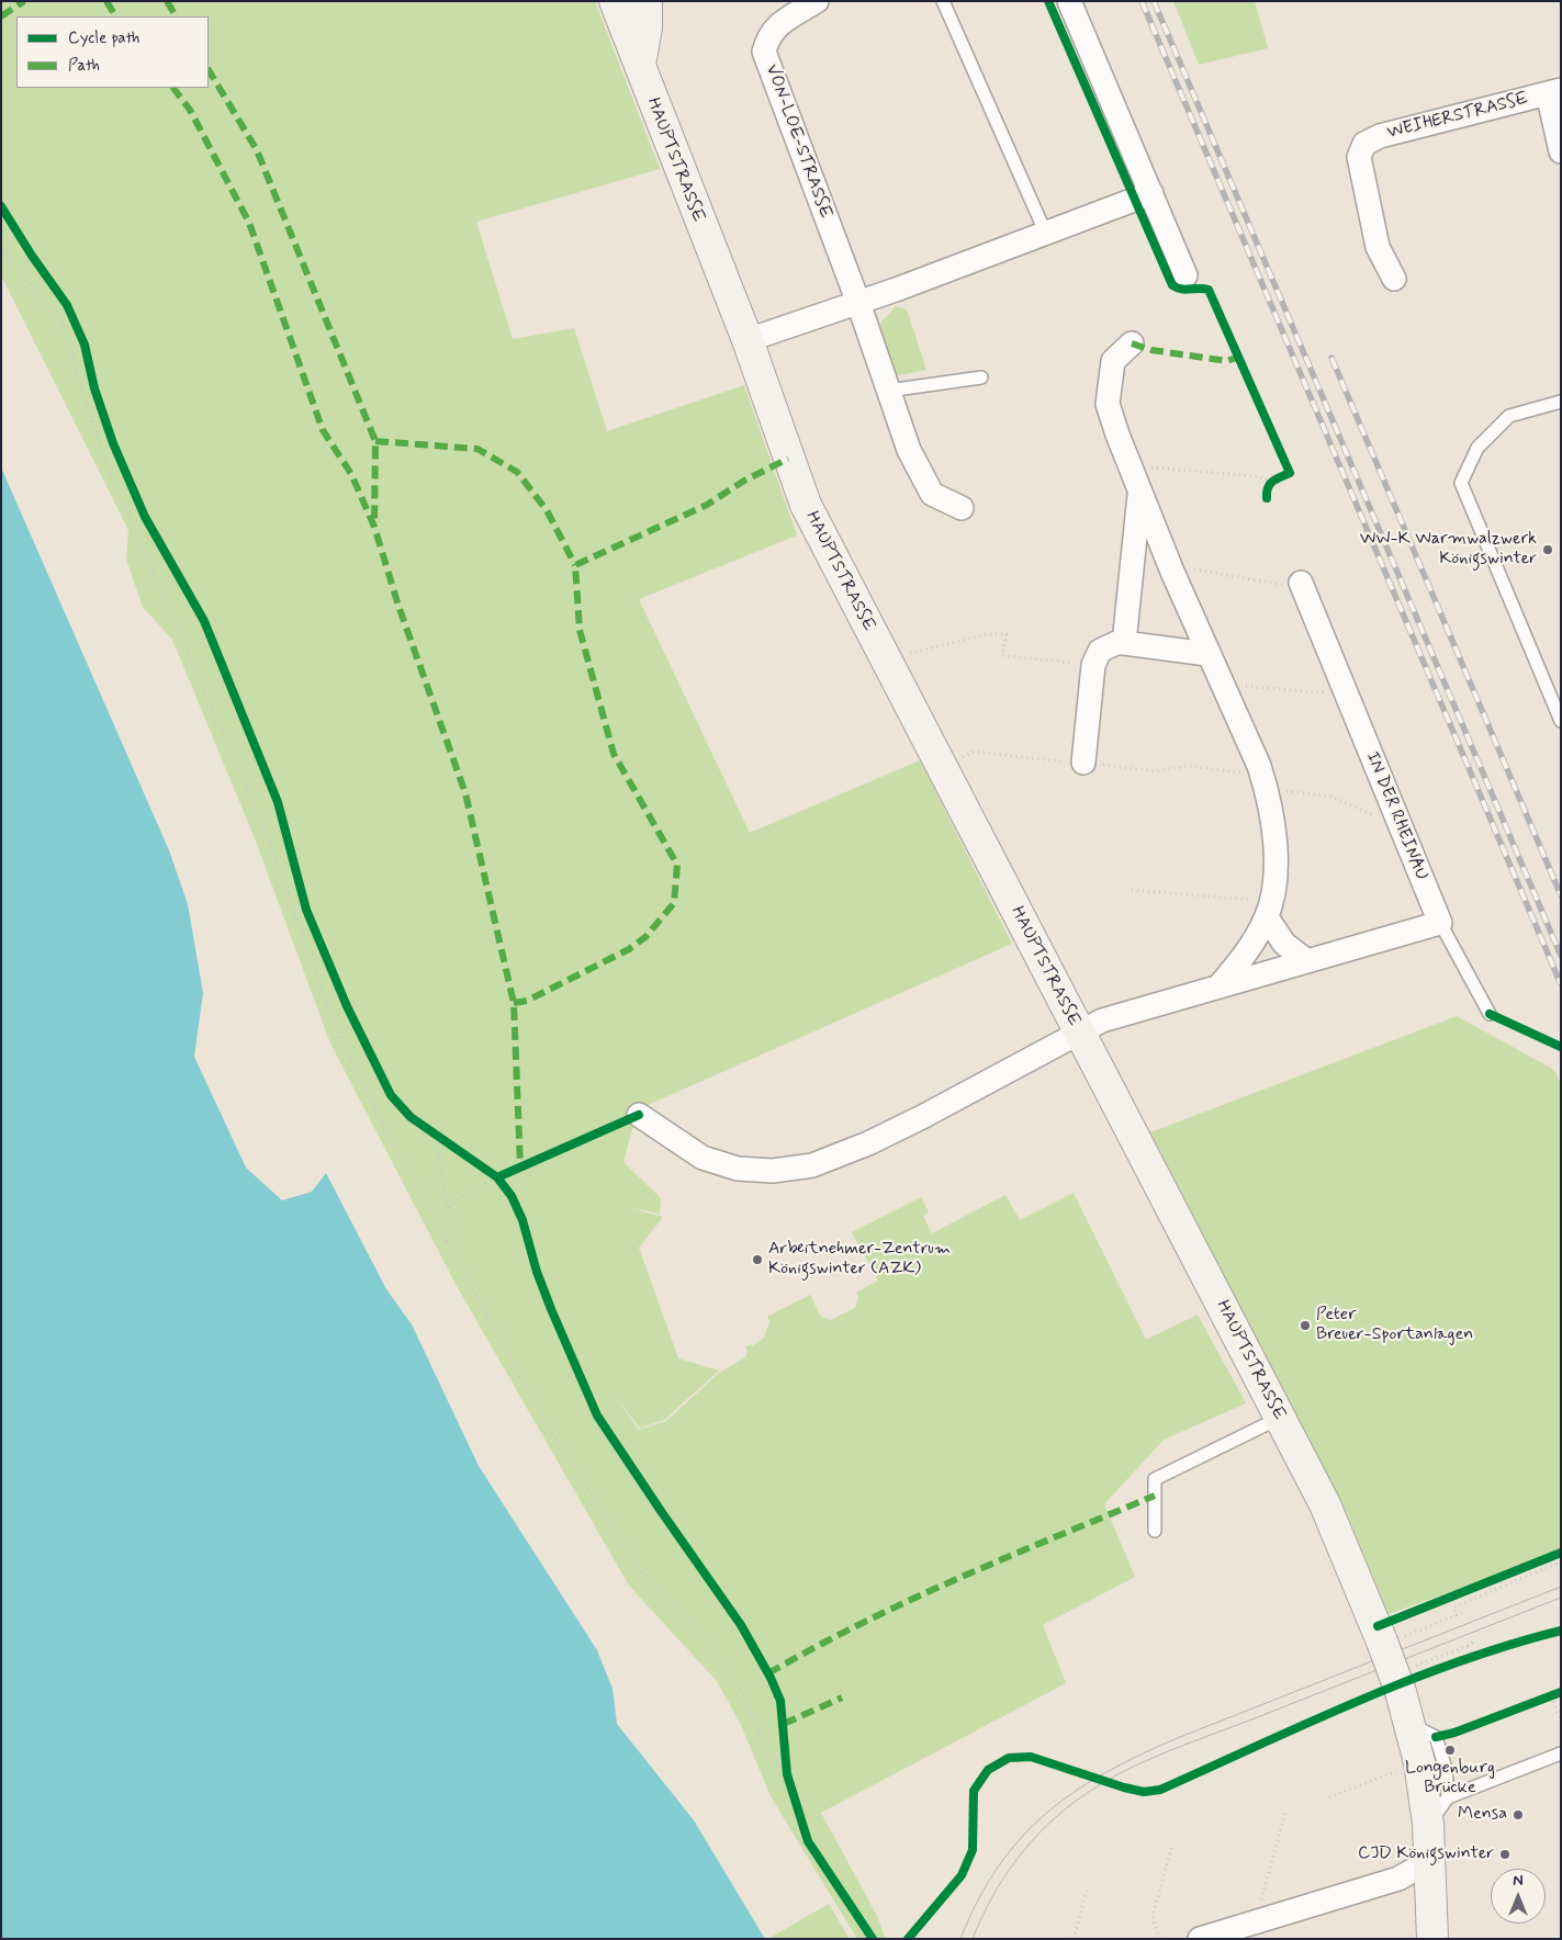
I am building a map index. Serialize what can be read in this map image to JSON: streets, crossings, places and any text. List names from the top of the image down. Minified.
{"streets":{"main road":["HAUPTSTRASSE"],"street":["WEIHERSTRASSE","VON-LOE-STRASSE","IN DER RHEINAU"]},"places":["WW-K Warmwalzwerk Königswinter","Arbeitnehmer-Zentrum Königswinter (AZK)","Peter Breuer-Sportanlagen","Longenburg Brücke","Mensa","CJD Königswinter"],"legend":["Cycle path","Path"],"north":"top"}
